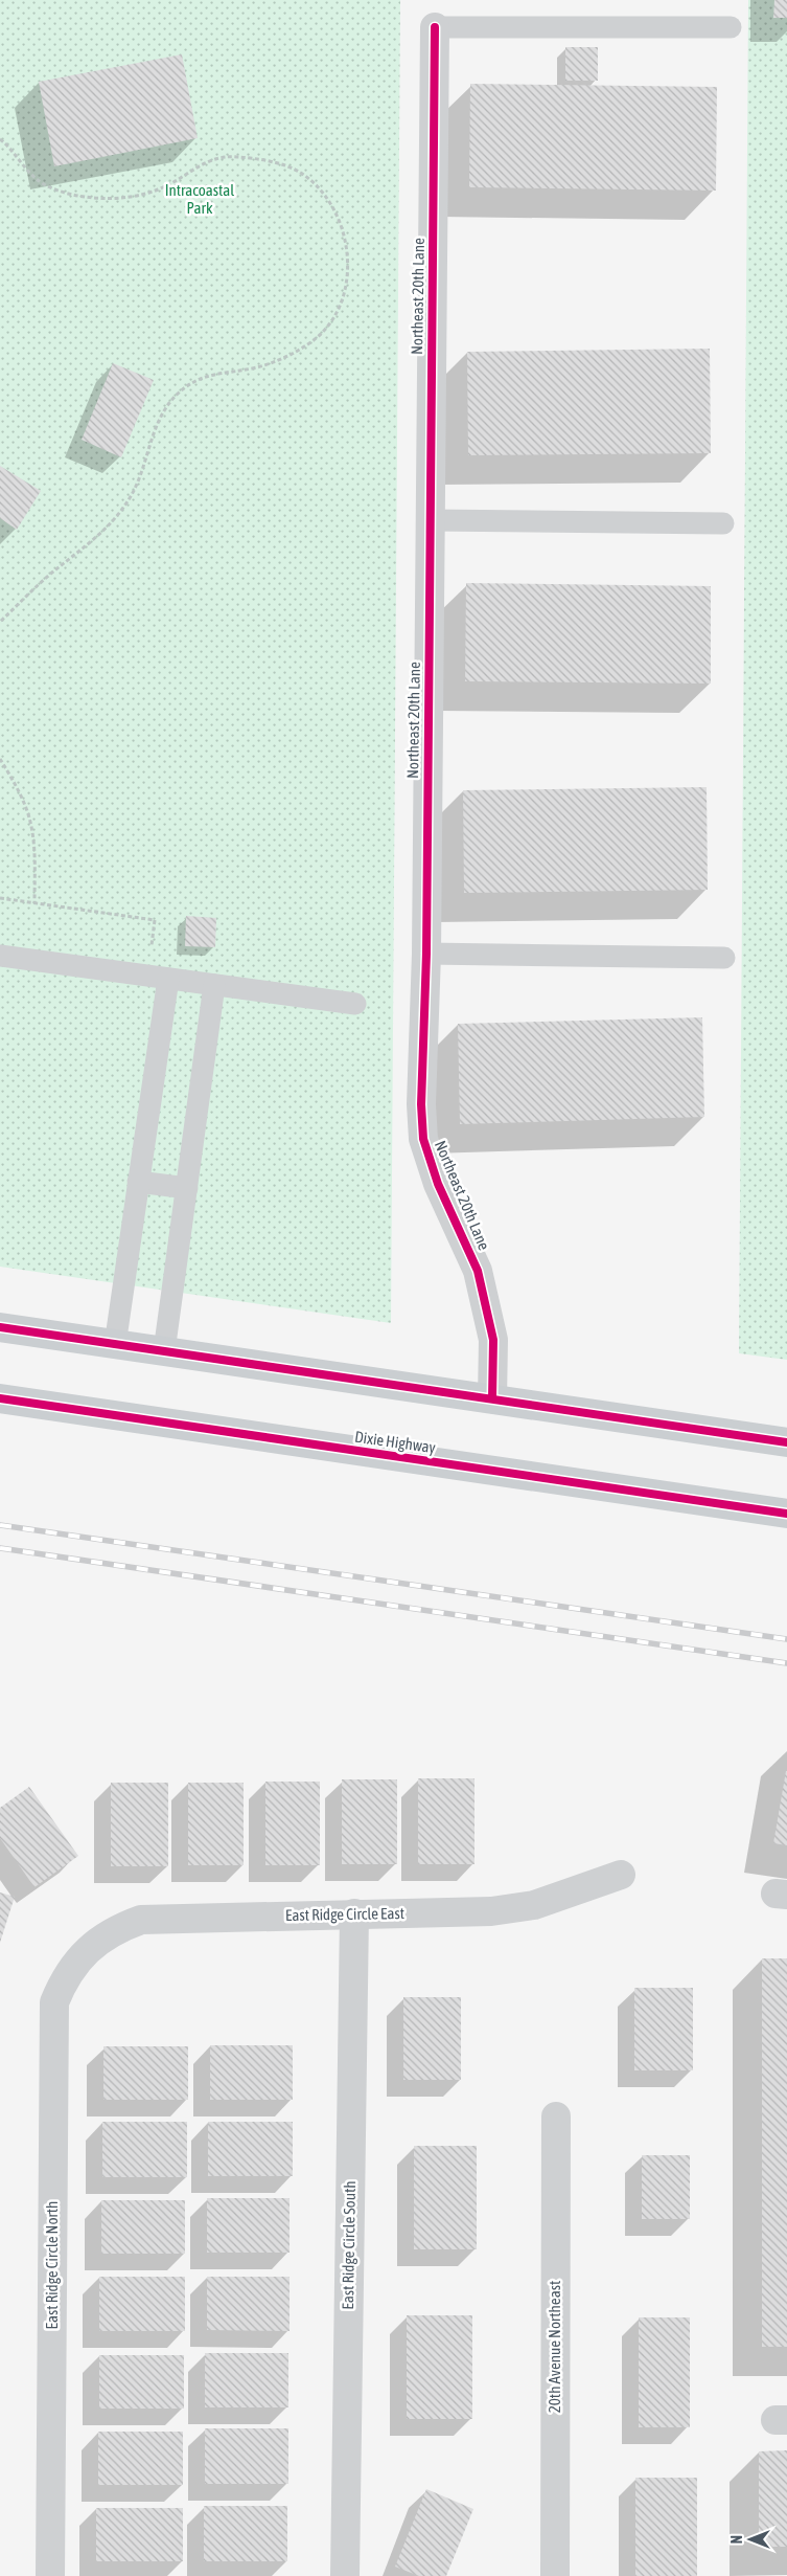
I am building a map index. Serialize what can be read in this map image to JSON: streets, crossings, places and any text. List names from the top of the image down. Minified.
{"streets":{"main road":["Dixie Highway"],"street":["Northeast 20th Lane","East Ridge Circle East","East Ridge Circle South","East Ridge Circle North","20th Avenue Northeast"]},"crossings":[["East Ridge Circle East","East Ridge Circle South"],["East Ridge Circle East","East Ridge Circle North"]],"parks":["Intracoastal Park"],"north":"left"}
